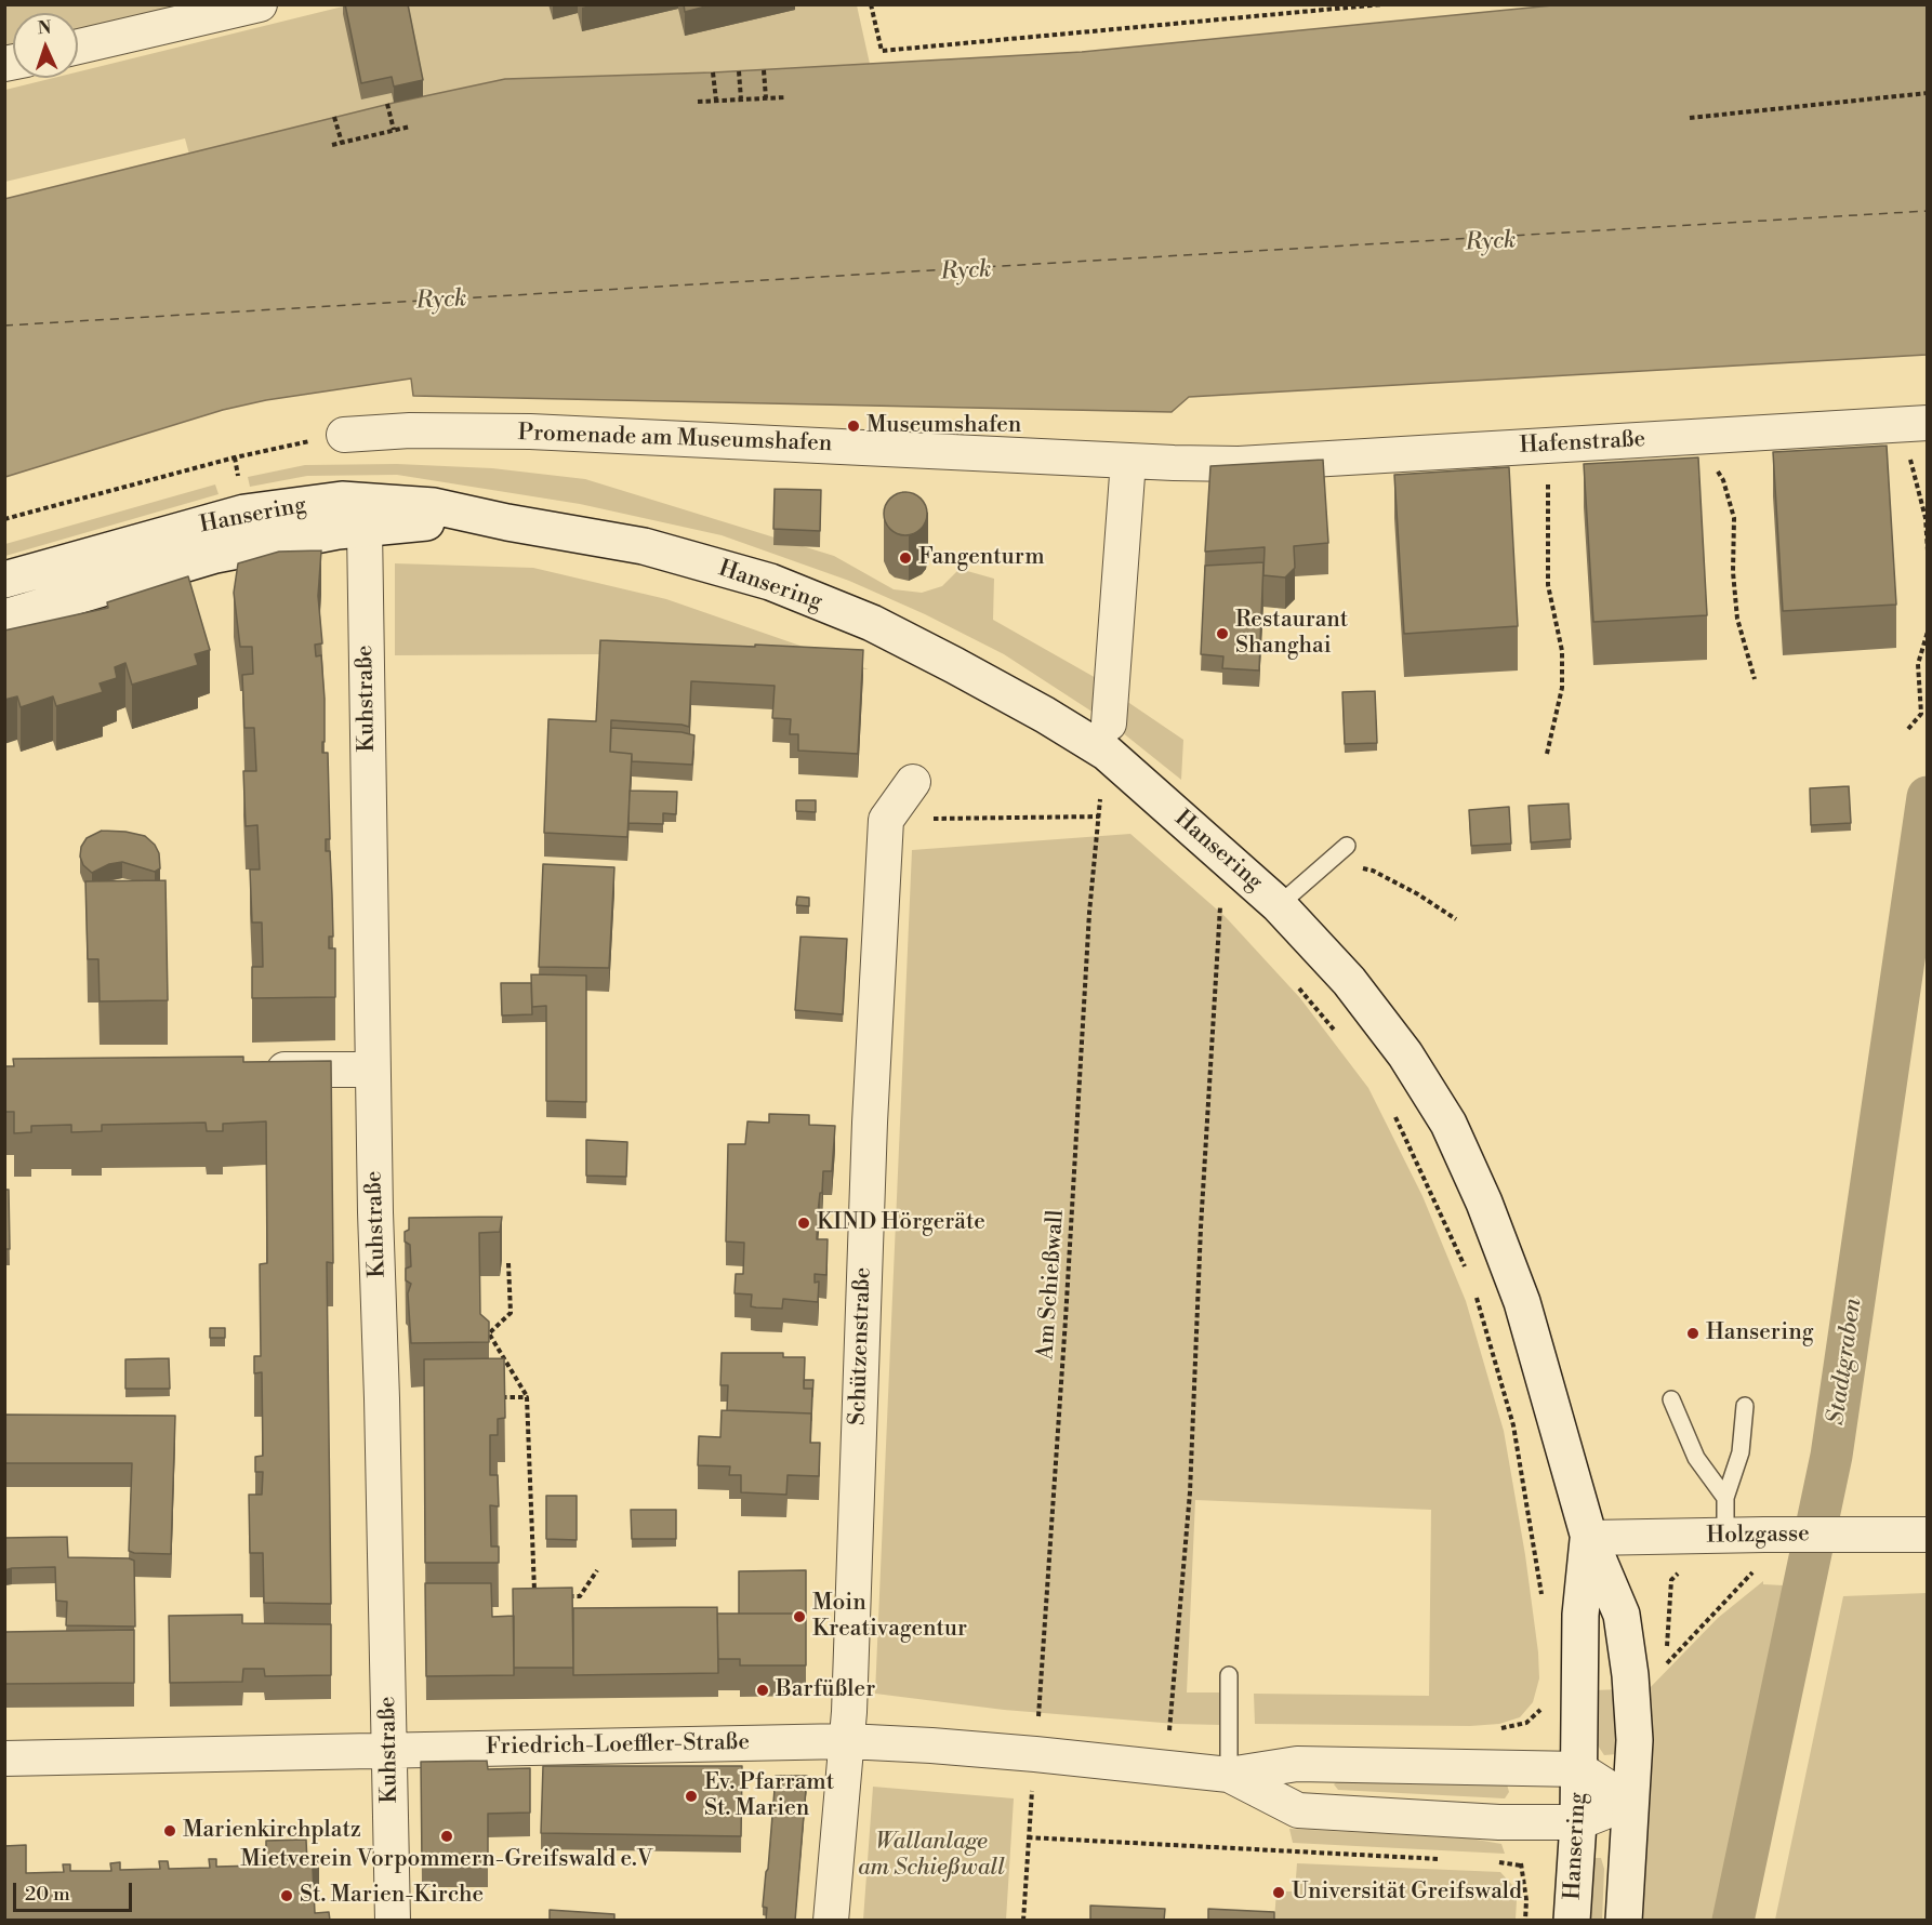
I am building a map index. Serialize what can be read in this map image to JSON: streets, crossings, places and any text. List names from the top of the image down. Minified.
{"streets":{"main road":["Hansering"],"street":["Promenade am Museumshafen","Hafenstraße","Kuhstraße","Schützenstraße","Holzgasse","Friedrich-Loeffler-Straße"],"path":["Am Schießwall"]},"crossings":[["Promenade am Museumshafen","Hafenstraße"],["Hansering","Kuhstraße"],["Hansering","Holzgasse"],["Hansering","Friedrich-Loeffler-Straße"],["Kuhstraße","Friedrich-Loeffler-Straße"],["Schützenstraße","Friedrich-Loeffler-Straße"]],"water":["Ryck","Stadtgraben"],"parks":["Wallanlage am Schießwall"],"places":["Museumshafen","Fangenturm","Restaurant Shanghai","KIND Hörgeräte","Hansering","Moin Kreativagentur","Barfüßler","Ev. Pfarramt St. Marien","Marienkirchplatz","Mietverein Vorpommern-Greifswald e.V","Universität Greifswald","St. Marien-Kirche"],"scale_bar":"20 m","north":"top"}
